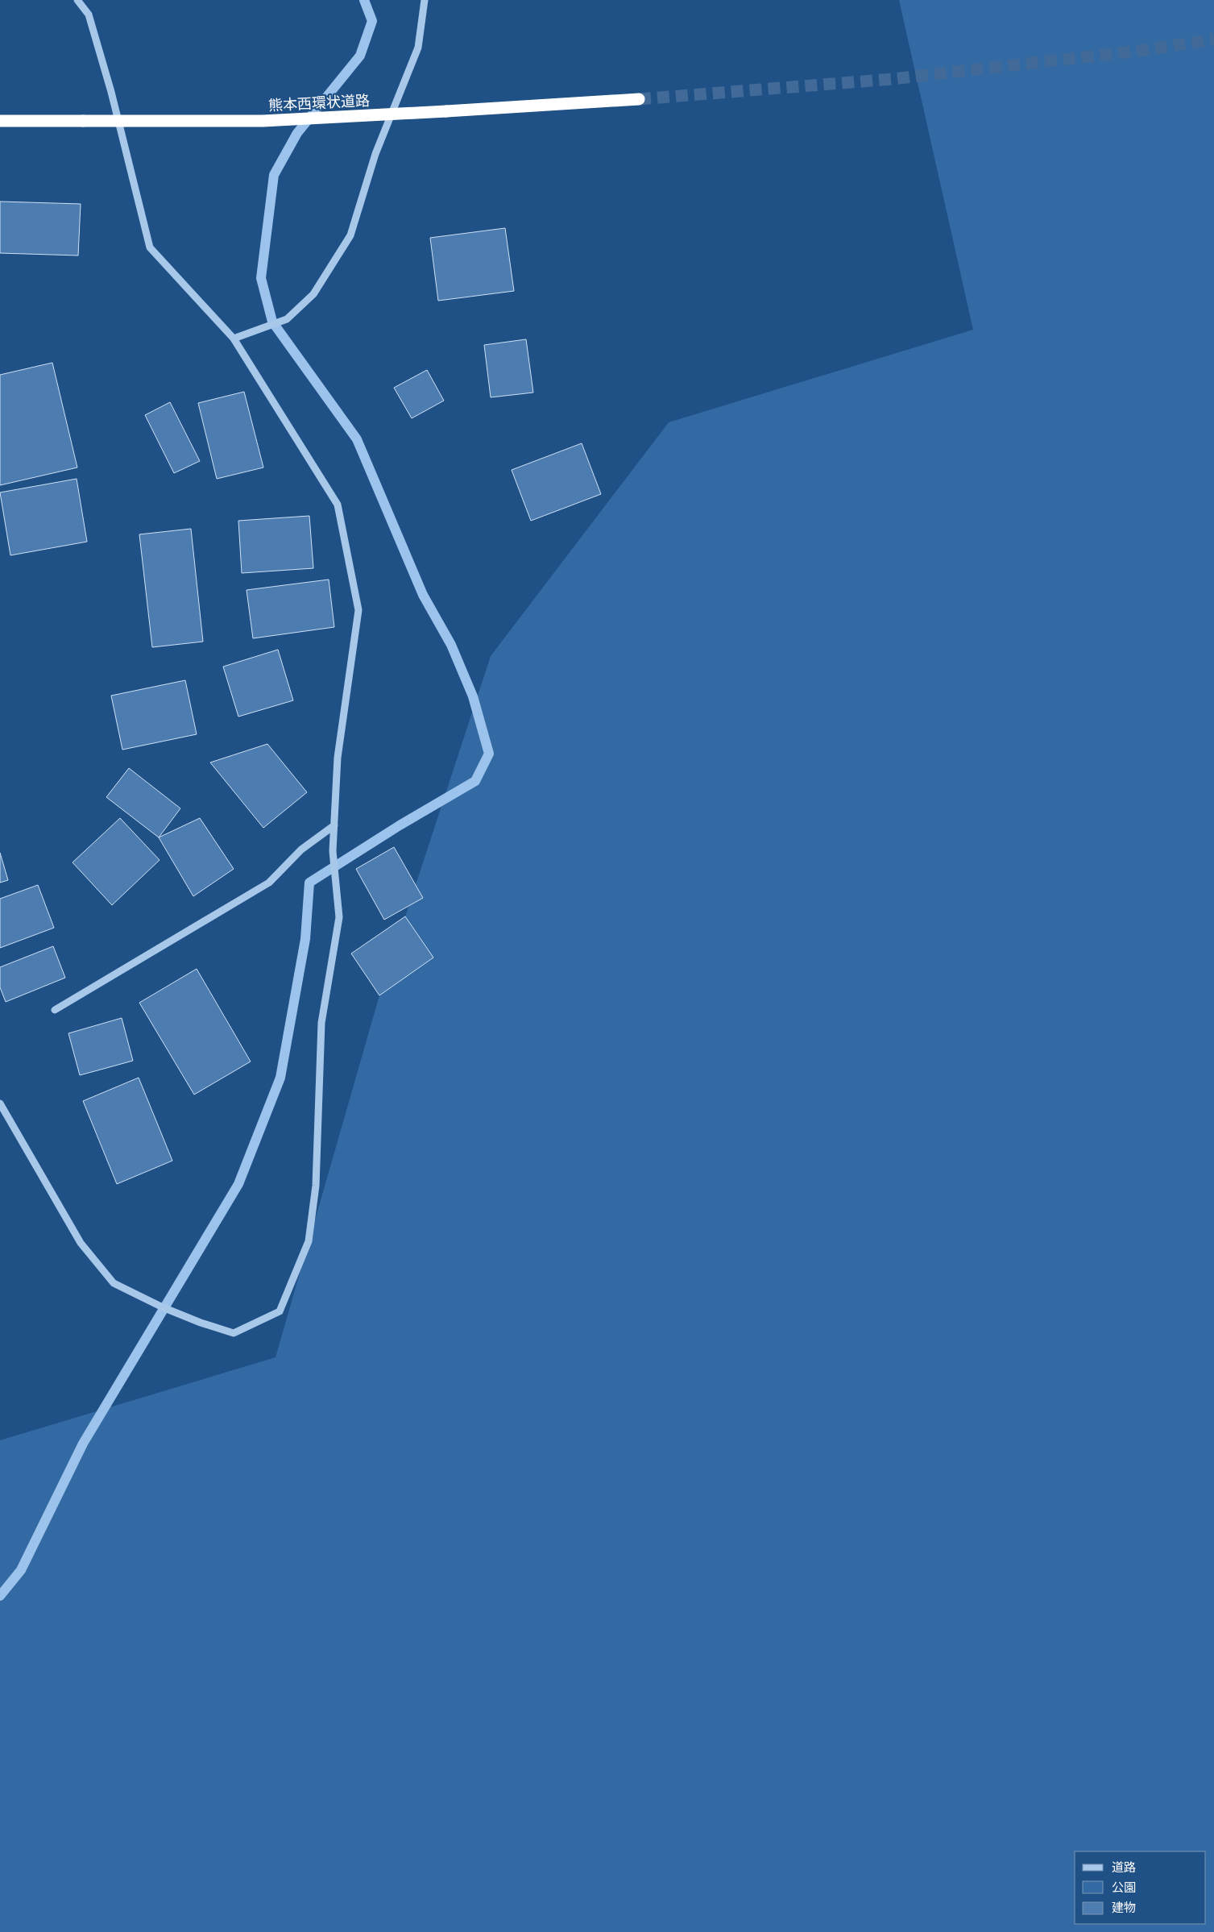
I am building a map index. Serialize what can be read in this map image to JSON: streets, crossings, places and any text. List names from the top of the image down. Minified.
{"streets":{"highway":["熊本西環状道路"]},"legend":["道路","公園","建物"]}
